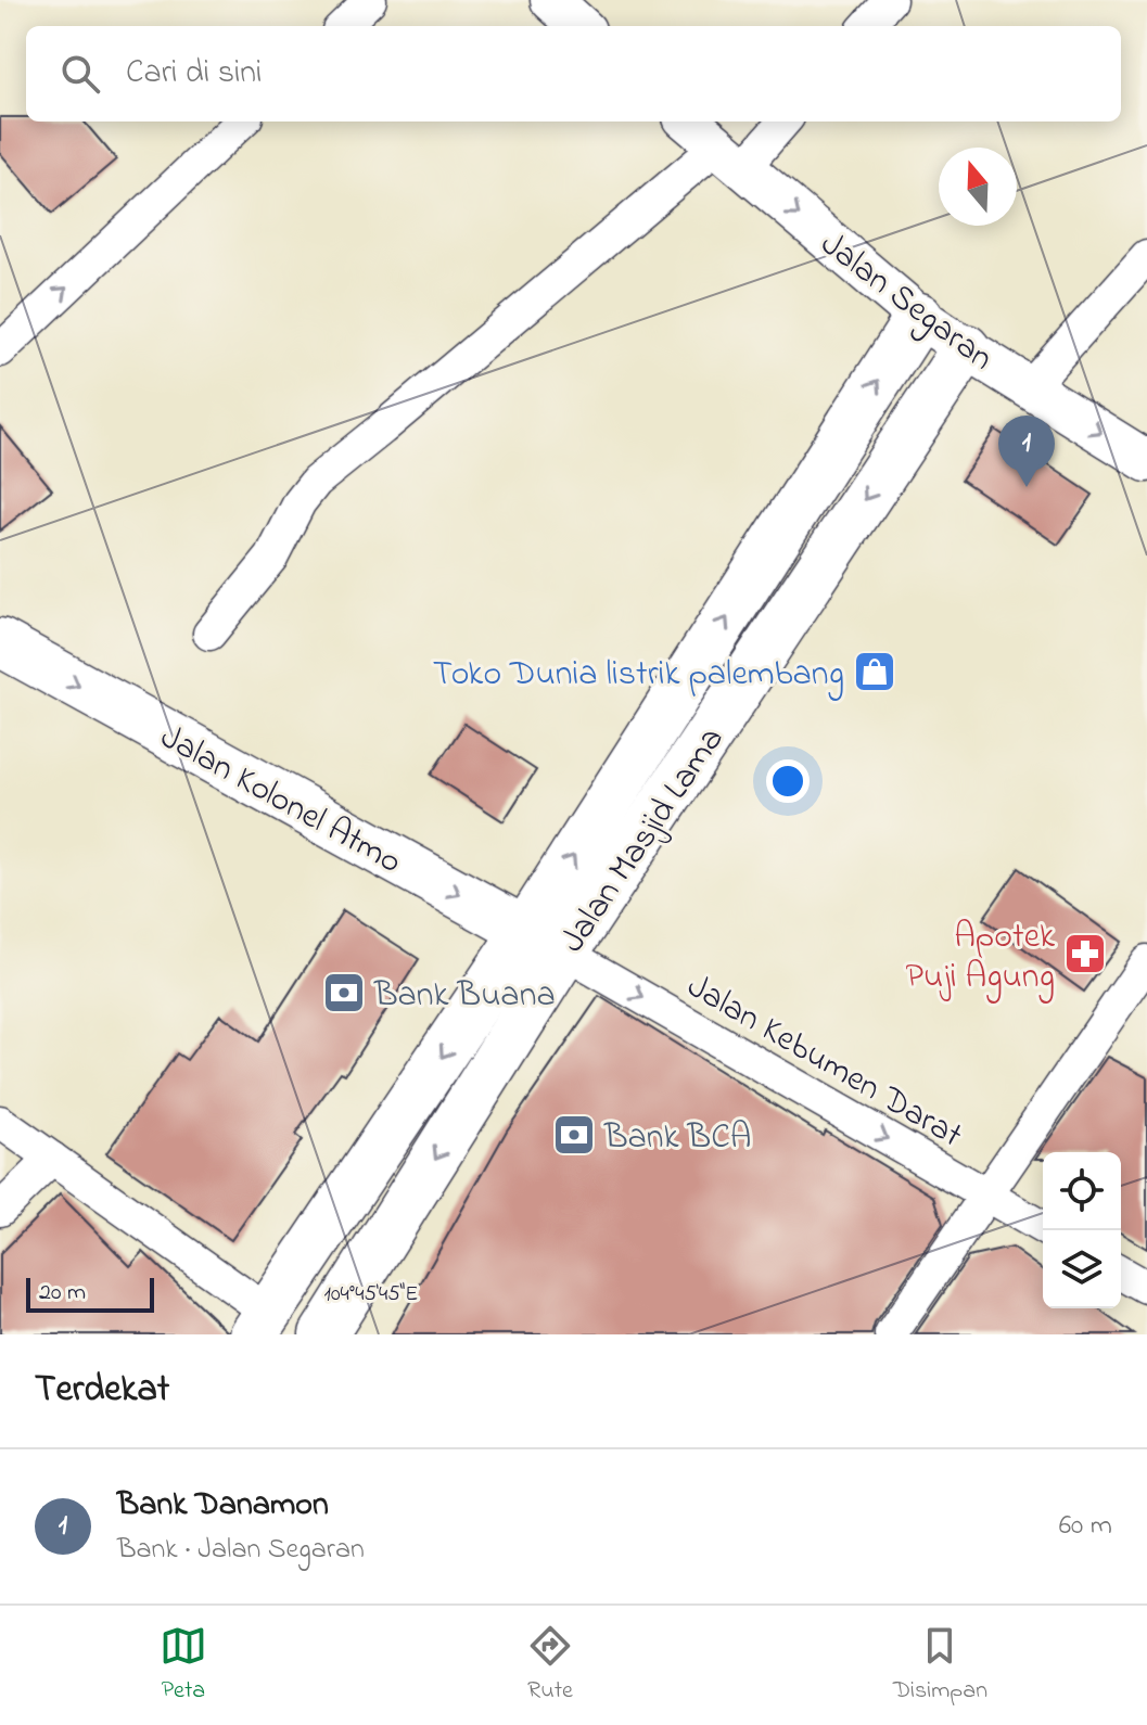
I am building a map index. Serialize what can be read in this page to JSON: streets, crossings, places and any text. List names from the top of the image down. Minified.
{"streets":{"main road":["Jalan Kolonel Atmo","Jalan Masjid Lama"],"street":["Jalan Segaran","Jalan Kebumen Darat"]},"crossings":[["Jalan Segaran","Jalan Masjid Lama"],["Jalan Kolonel Atmo","Jalan Masjid Lama"],["Jalan Kolonel Atmo","Jalan Kebumen Darat"],["Jalan Masjid Lama","Jalan Kebumen Darat"]],"one_way":["Jalan Segaran","Jalan Kolonel Atmo","Jalan Kebumen Darat"],"places":{"shop":["Toko Dunia listrik palembang"],"pharmacy":["Apotek Puji Agung"],"bank":["Bank Buana","Bank BCA"]},"scale_bar":"20 m","north":"top","page":{"search":"Cari di sini","pins":"1","scale":"20 m","heading":"Terdekat","list":[{"mark":"1","name":"Bank Danamon","note":"Bank · Jalan Segaran","value":"60 m"}],"nav":["Peta","Rute","Disimpan"]},"coordinates":["104°45'45\"E"]}
